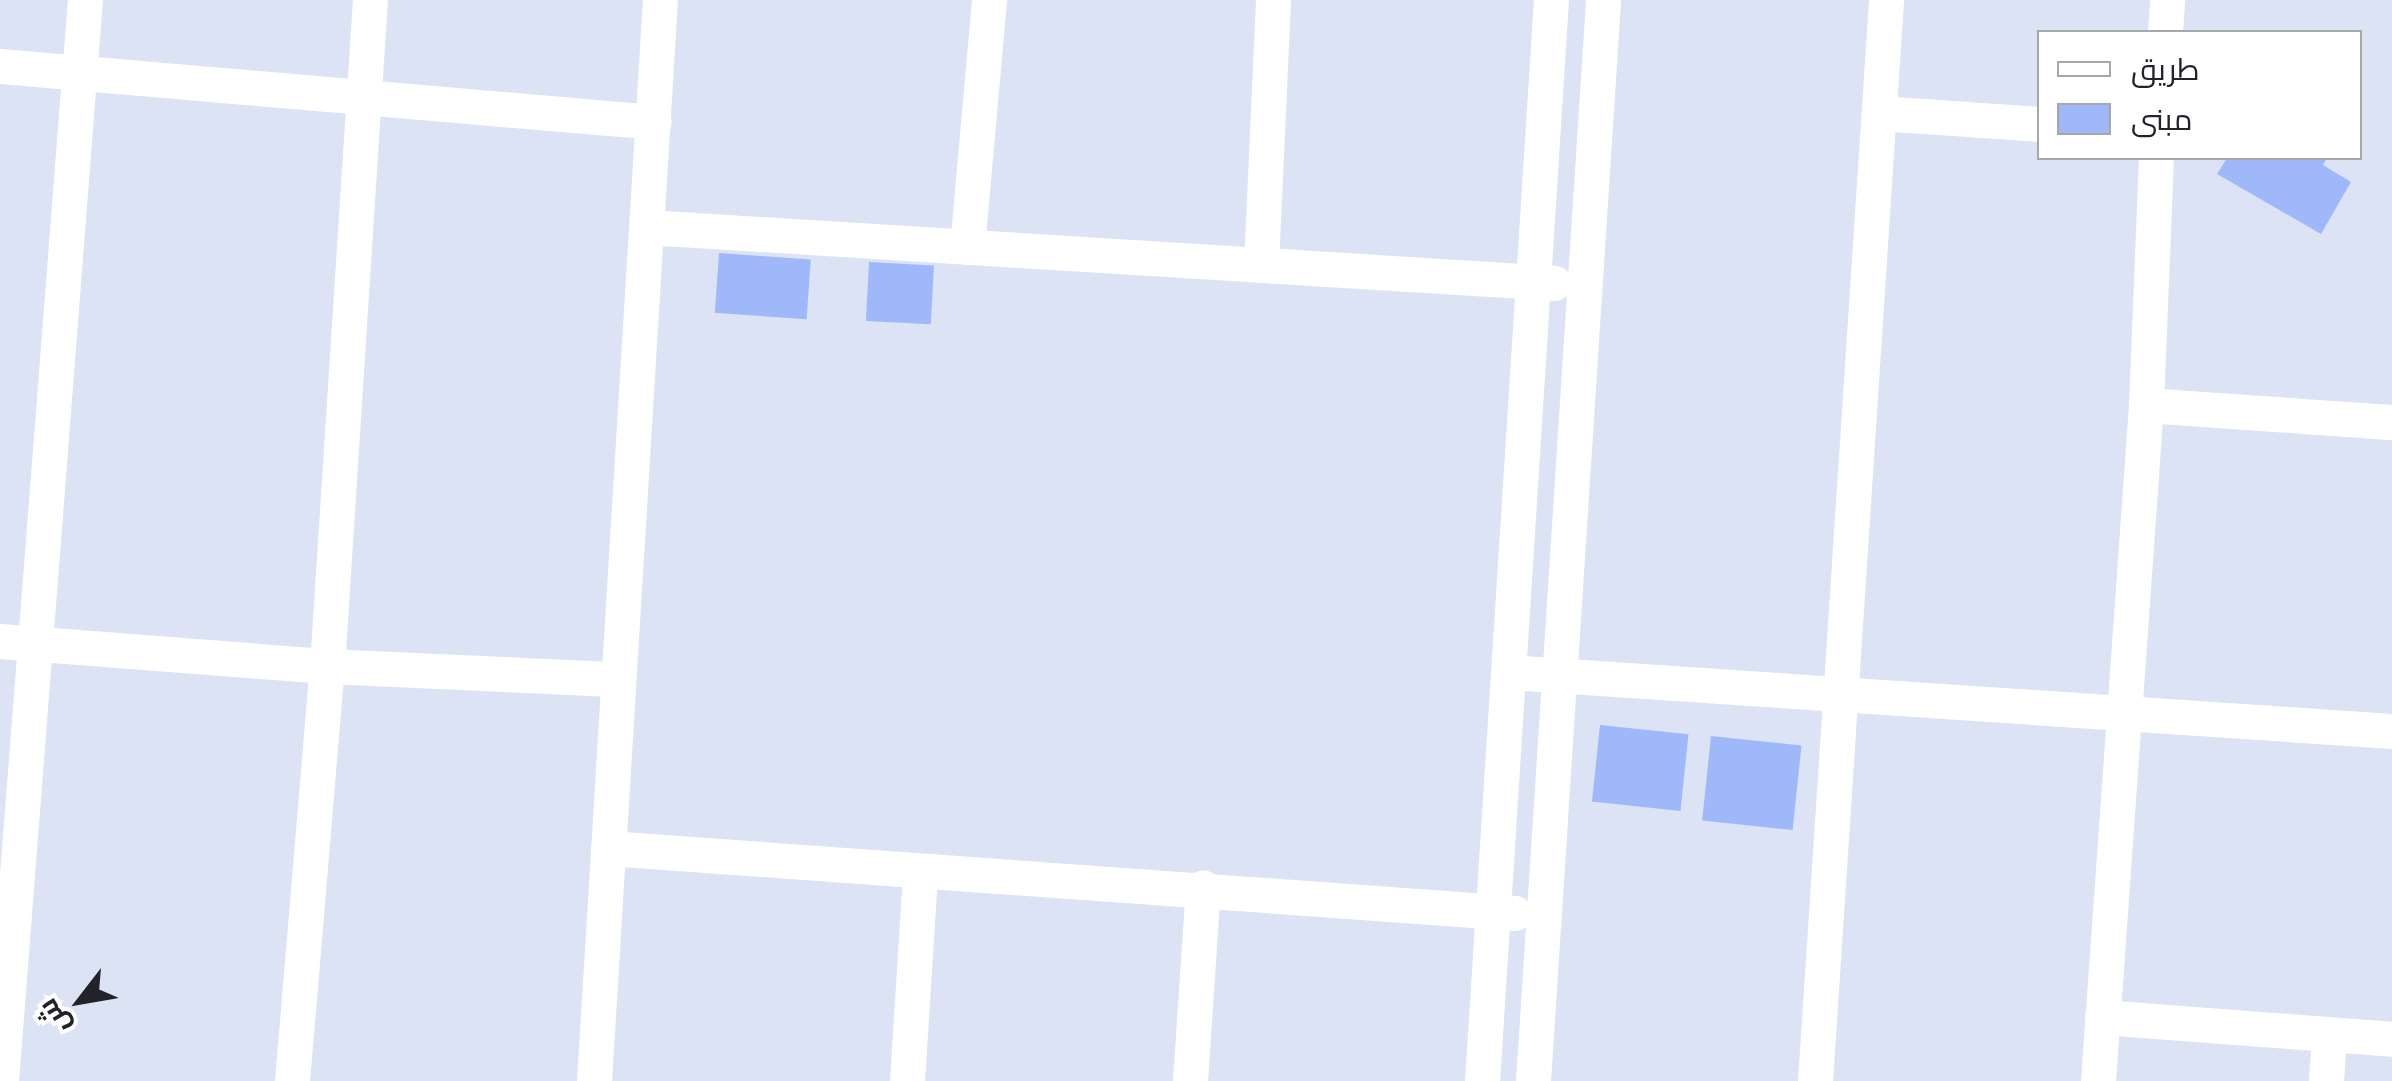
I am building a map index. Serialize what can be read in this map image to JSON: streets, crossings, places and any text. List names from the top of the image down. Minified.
{"legend":["طريق","مبنى"],"north":"bottom left"}
